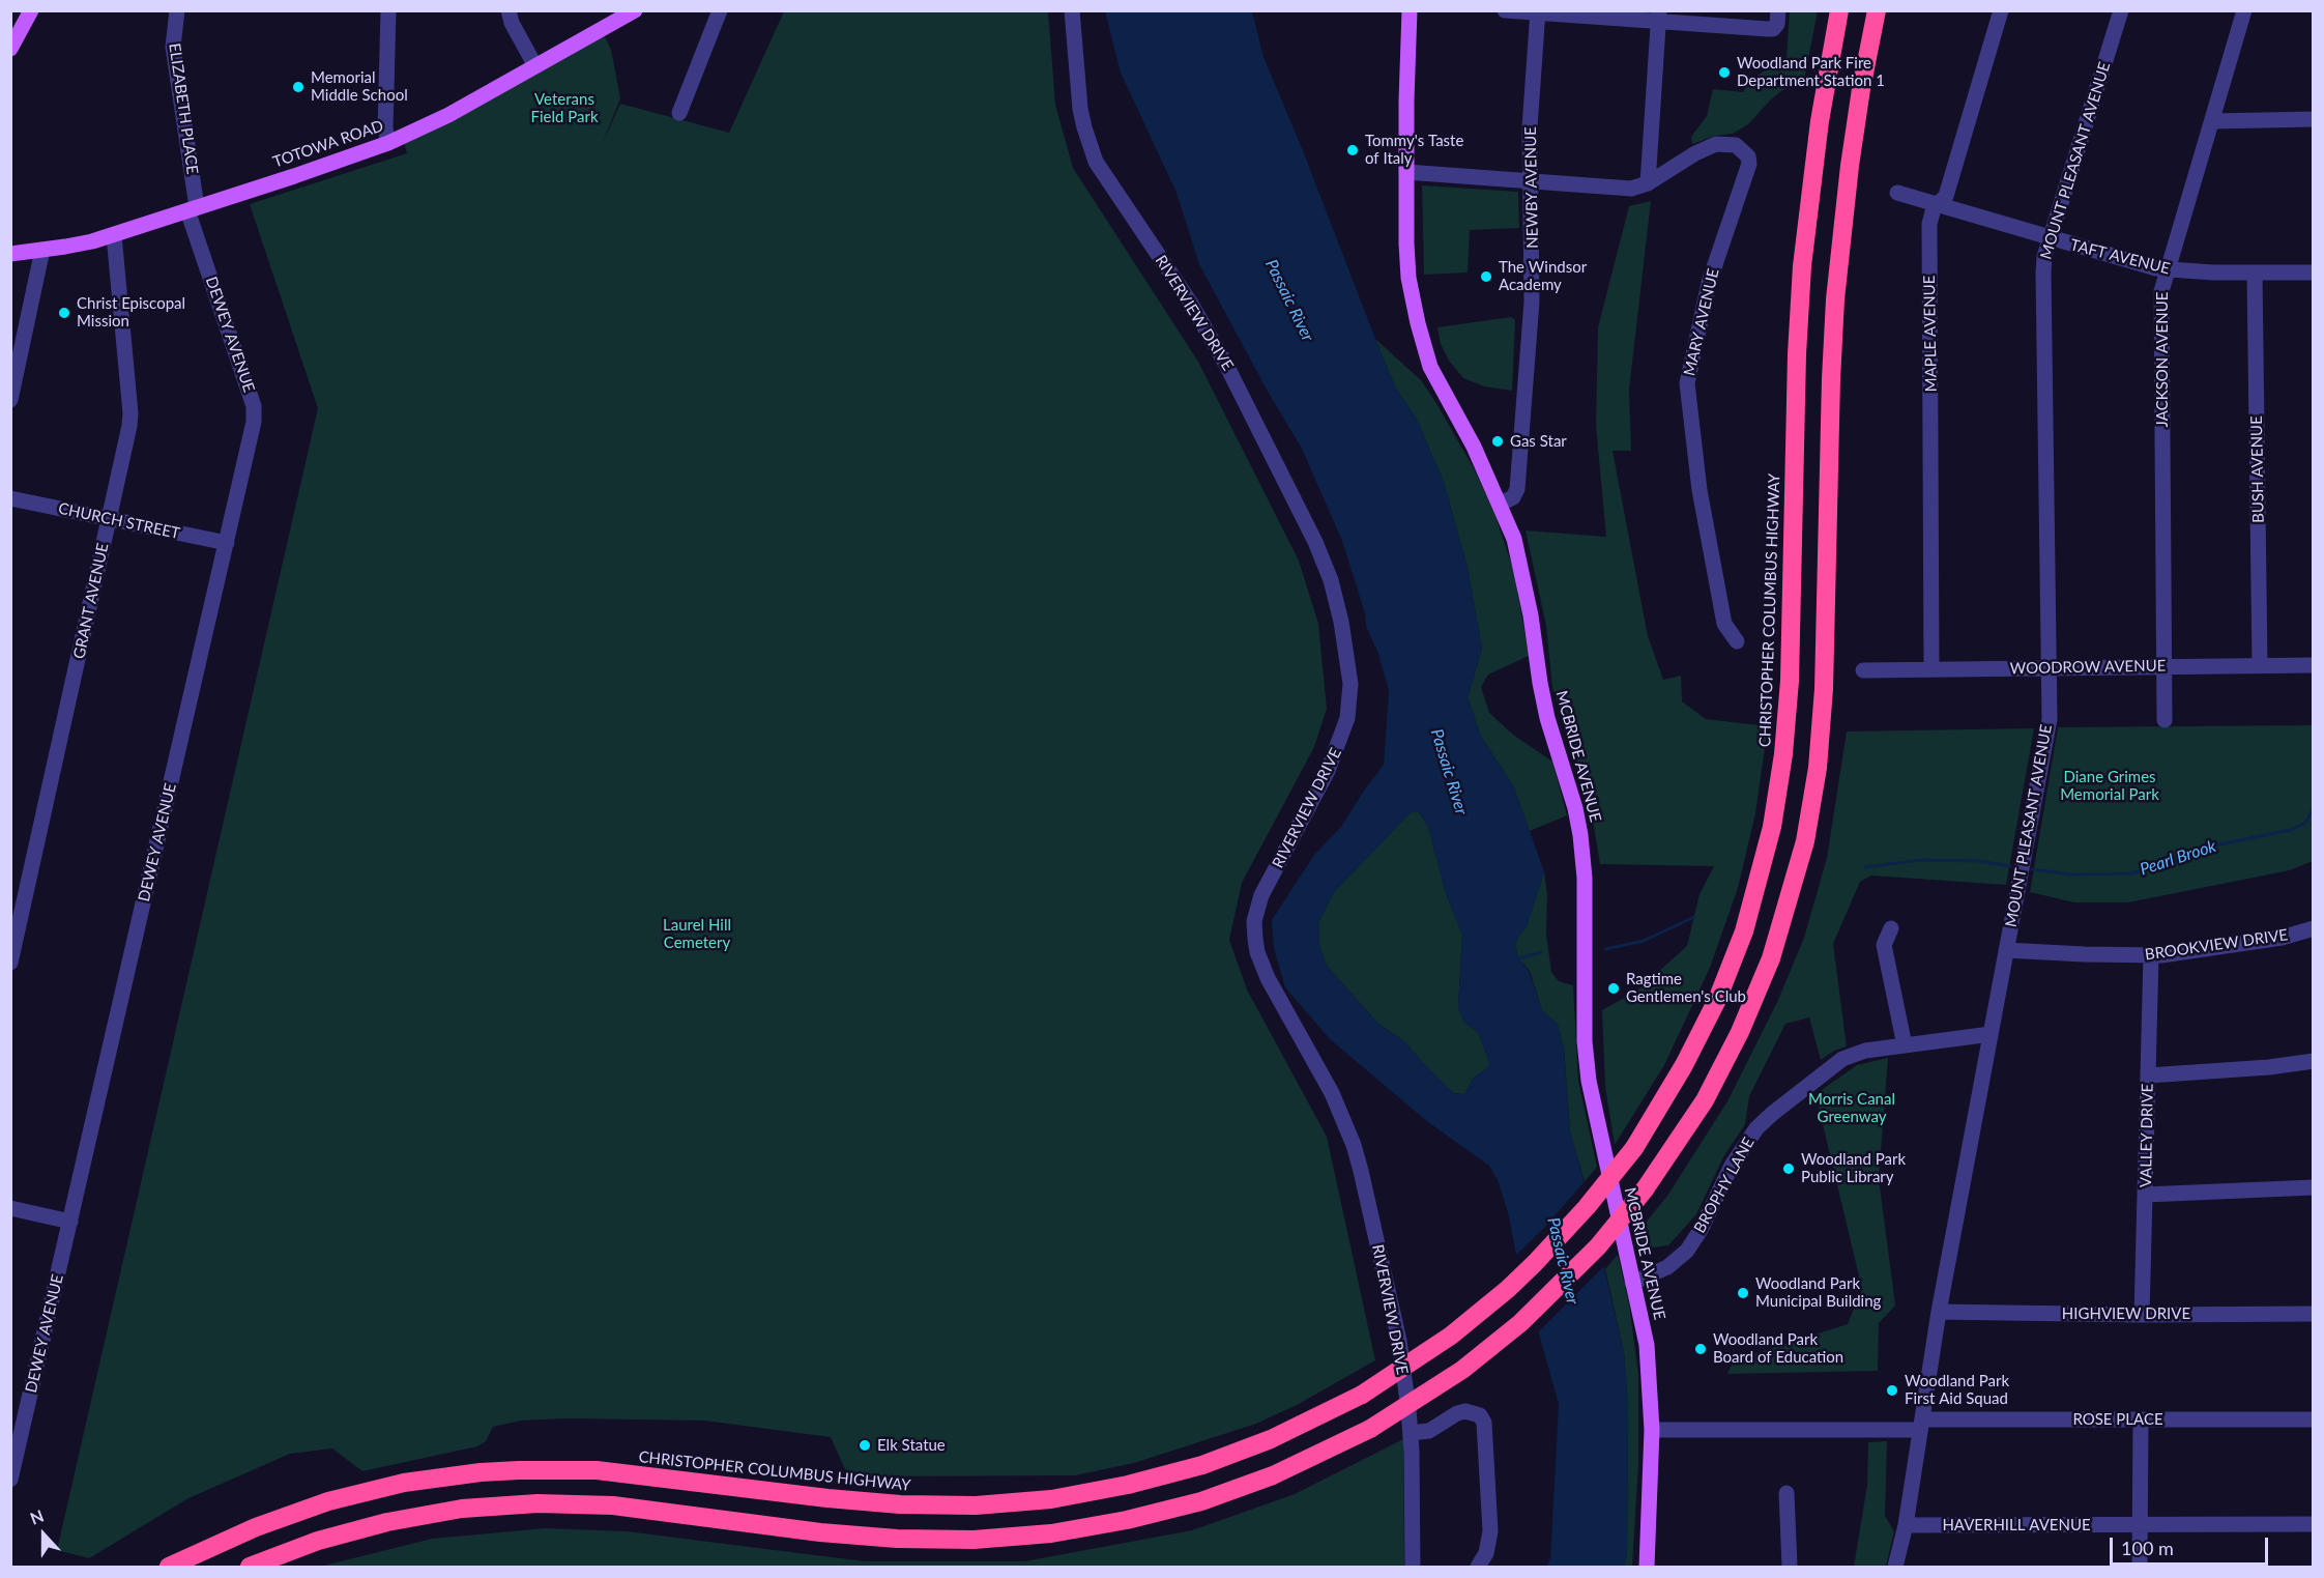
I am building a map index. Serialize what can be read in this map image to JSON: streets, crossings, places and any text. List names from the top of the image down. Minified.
{"streets":{"highway":["CHRISTOPHER COLUMBUS HIGHWAY"],"main road":["TOTOWA ROAD","MCBRIDE AVENUE"],"street":["ELIZABETH PLACE","MOUNT PLEASANT AVENUE","NEWBY AVENUE","TAFT AVENUE","RIVERVIEW DRIVE","MARY AVENUE","MAPLE AVENUE","DEWEY AVENUE","JACKSON AVENUE","BUSH AVENUE","CHURCH STREET","GRANT AVENUE","WOODROW AVENUE","BROOKVIEW DRIVE","VALLEY DRIVE","BROPHY LANE","HIGHVIEW DRIVE","ROSE PLACE","HAVERHILL AVENUE"]},"crossings":[["ELIZABETH PLACE","TOTOWA ROAD"],["ELIZABETH PLACE","DEWEY AVENUE"],["TOTOWA ROAD","DEWEY AVENUE"],["TOTOWA ROAD","GRANT AVENUE"],["MOUNT PLEASANT AVENUE","TAFT AVENUE"],["MOUNT PLEASANT AVENUE","WOODROW AVENUE"],["MOUNT PLEASANT AVENUE","BROOKVIEW DRIVE"],["MOUNT PLEASANT AVENUE","BROPHY LANE"],["MOUNT PLEASANT AVENUE","HIGHVIEW DRIVE"],["MOUNT PLEASANT AVENUE","ROSE PLACE"],["MOUNT PLEASANT AVENUE","HAVERHILL AVENUE"],["NEWBY AVENUE","MCBRIDE AVENUE"],["TAFT AVENUE","MAPLE AVENUE"],["TAFT AVENUE","JACKSON AVENUE"],["TAFT AVENUE","BUSH AVENUE"],["MAPLE AVENUE","WOODROW AVENUE"],["DEWEY AVENUE","CHURCH STREET"],["JACKSON AVENUE","WOODROW AVENUE"],["BUSH AVENUE","WOODROW AVENUE"],["CHURCH STREET","GRANT AVENUE"],["MCBRIDE AVENUE","BROPHY LANE"],["MCBRIDE AVENUE","ROSE PLACE"],["BROOKVIEW DRIVE","VALLEY DRIVE"],["VALLEY DRIVE","HIGHVIEW DRIVE"]],"water":["Passaic River","Pearl Brook"],"parks":["Veterans Field Park","Diane Grimes Memorial Park","Laurel Hill Cemetery","Morris Canal Greenway"],"places":["Woodland Park Fire Department Station 1","Memorial Middle School","Tommy's Taste of Italy","The Windsor Academy","Christ Episcopal Mission","Gas Star","Ragtime Gentlemen's Club","Woodland Park Public Library","Woodland Park Municipal Building","Woodland Park Board of Education","Woodland Park First Aid Squad","Elk Statue"],"scale_bar":"100 m","north":"top"}
